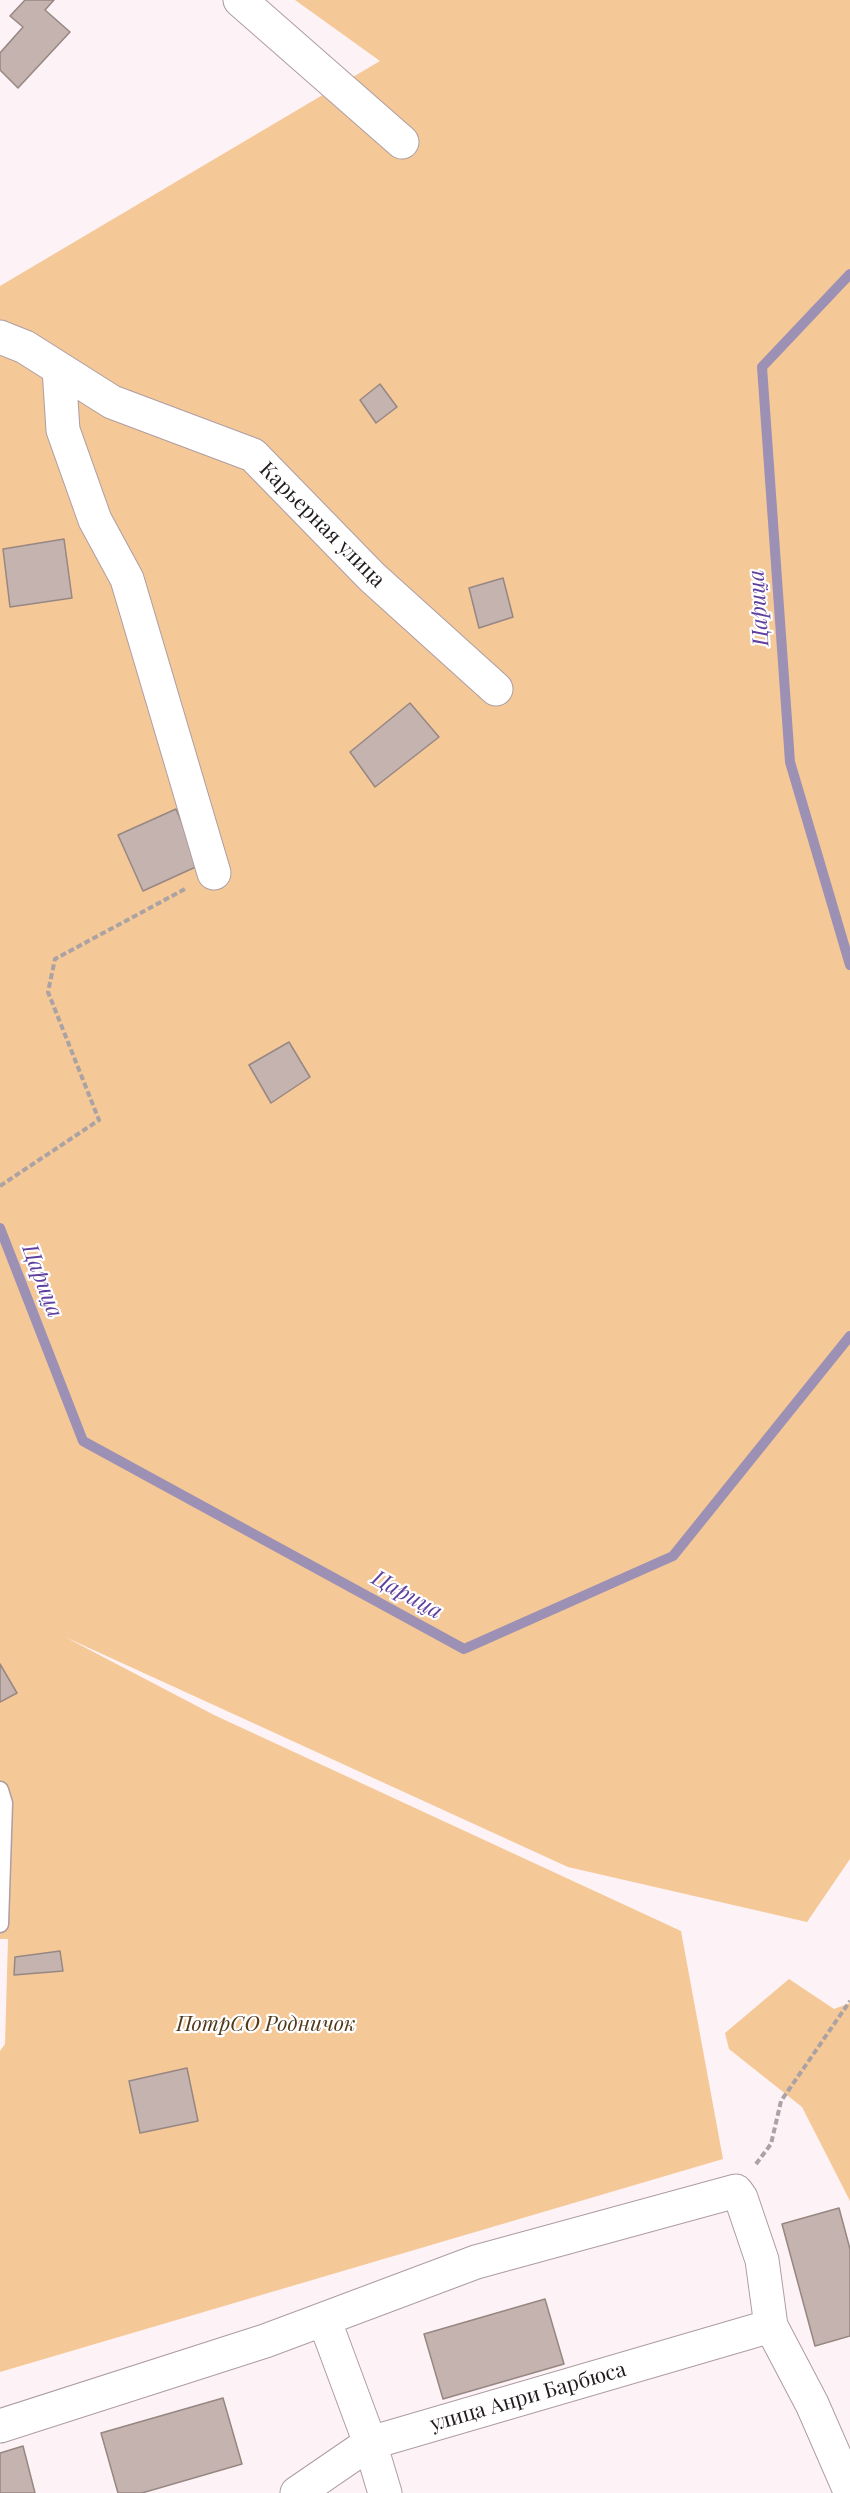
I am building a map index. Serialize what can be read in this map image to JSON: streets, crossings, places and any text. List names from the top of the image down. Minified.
{"streets":{"street":["Карьерная улица","улица Анри Барбюса"]},"water":["Царица"],"parks":["ПотрСО Родничок"]}
